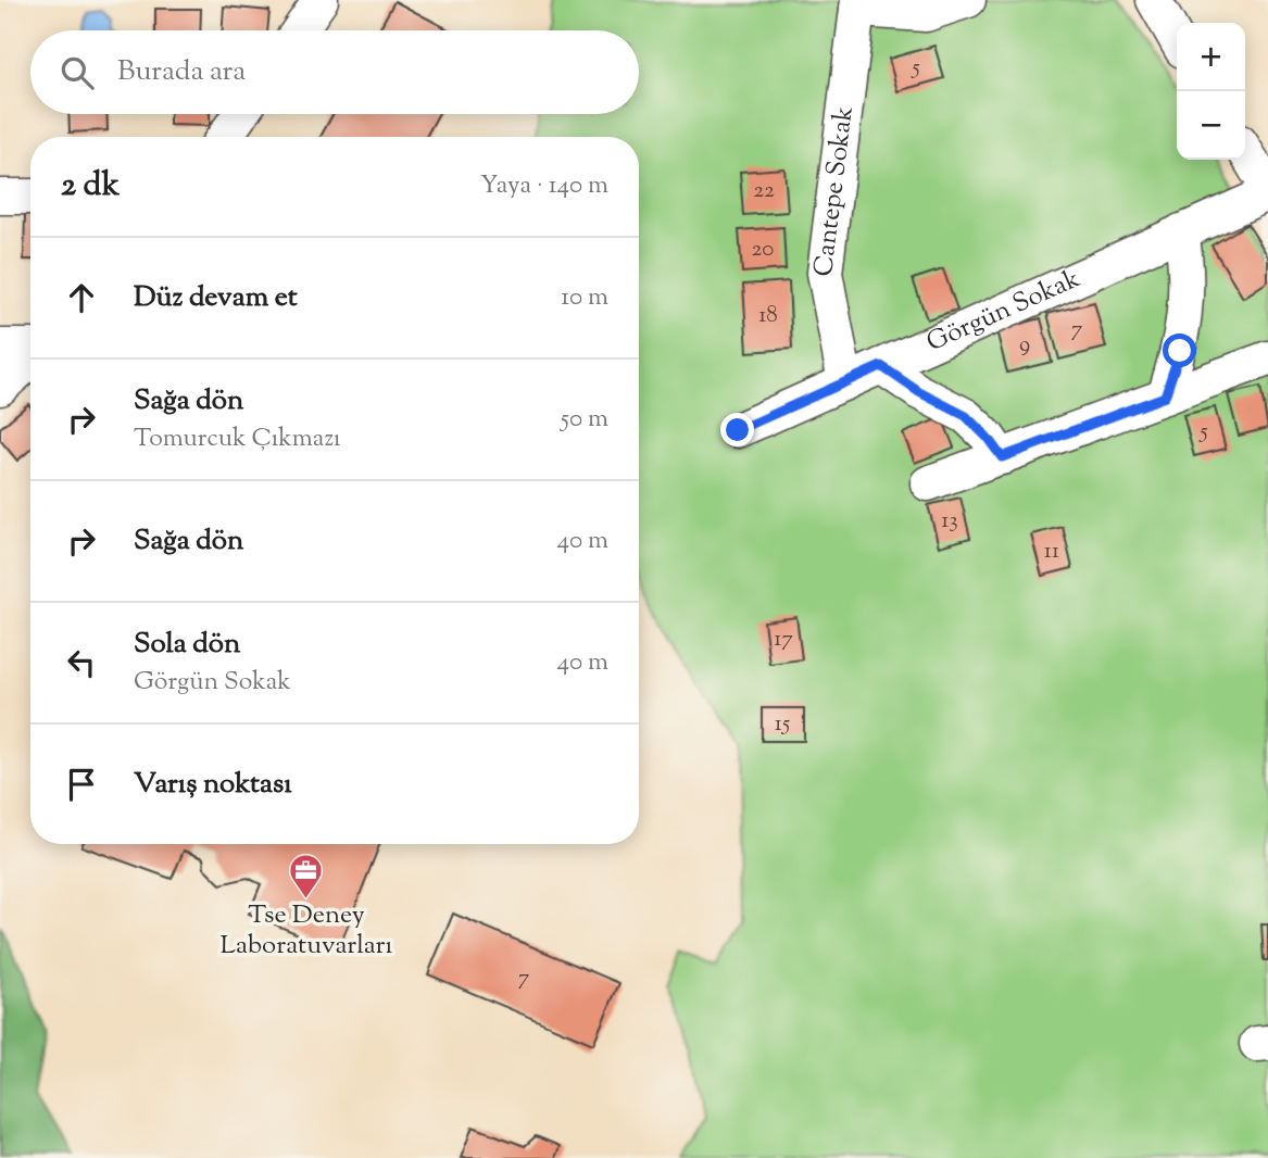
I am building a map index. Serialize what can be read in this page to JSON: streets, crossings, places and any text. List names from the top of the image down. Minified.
{"streets":{"street":["Cantepe Sokak","Görgün Sokak"]},"crossings":[["Cantepe Sokak","Görgün Sokak"]],"places":{"office":["Tse Deney Laboratuvarları"]},"house_numbers":["5","22","20","18","7","9","5","13","11","17","15","7"],"page":{"map_buttons":["+","−"],"search":"Burada ara","heading":["2 dk","Yaya · 140 m"],"list":[["Düz devam et","10 m"],["Sağa dön","Tomurcuk Çıkmazı","50 m"],["Sağa dön","40 m"],["Sola dön","Görgün Sokak","40 m"],"Varış noktası"]}}
